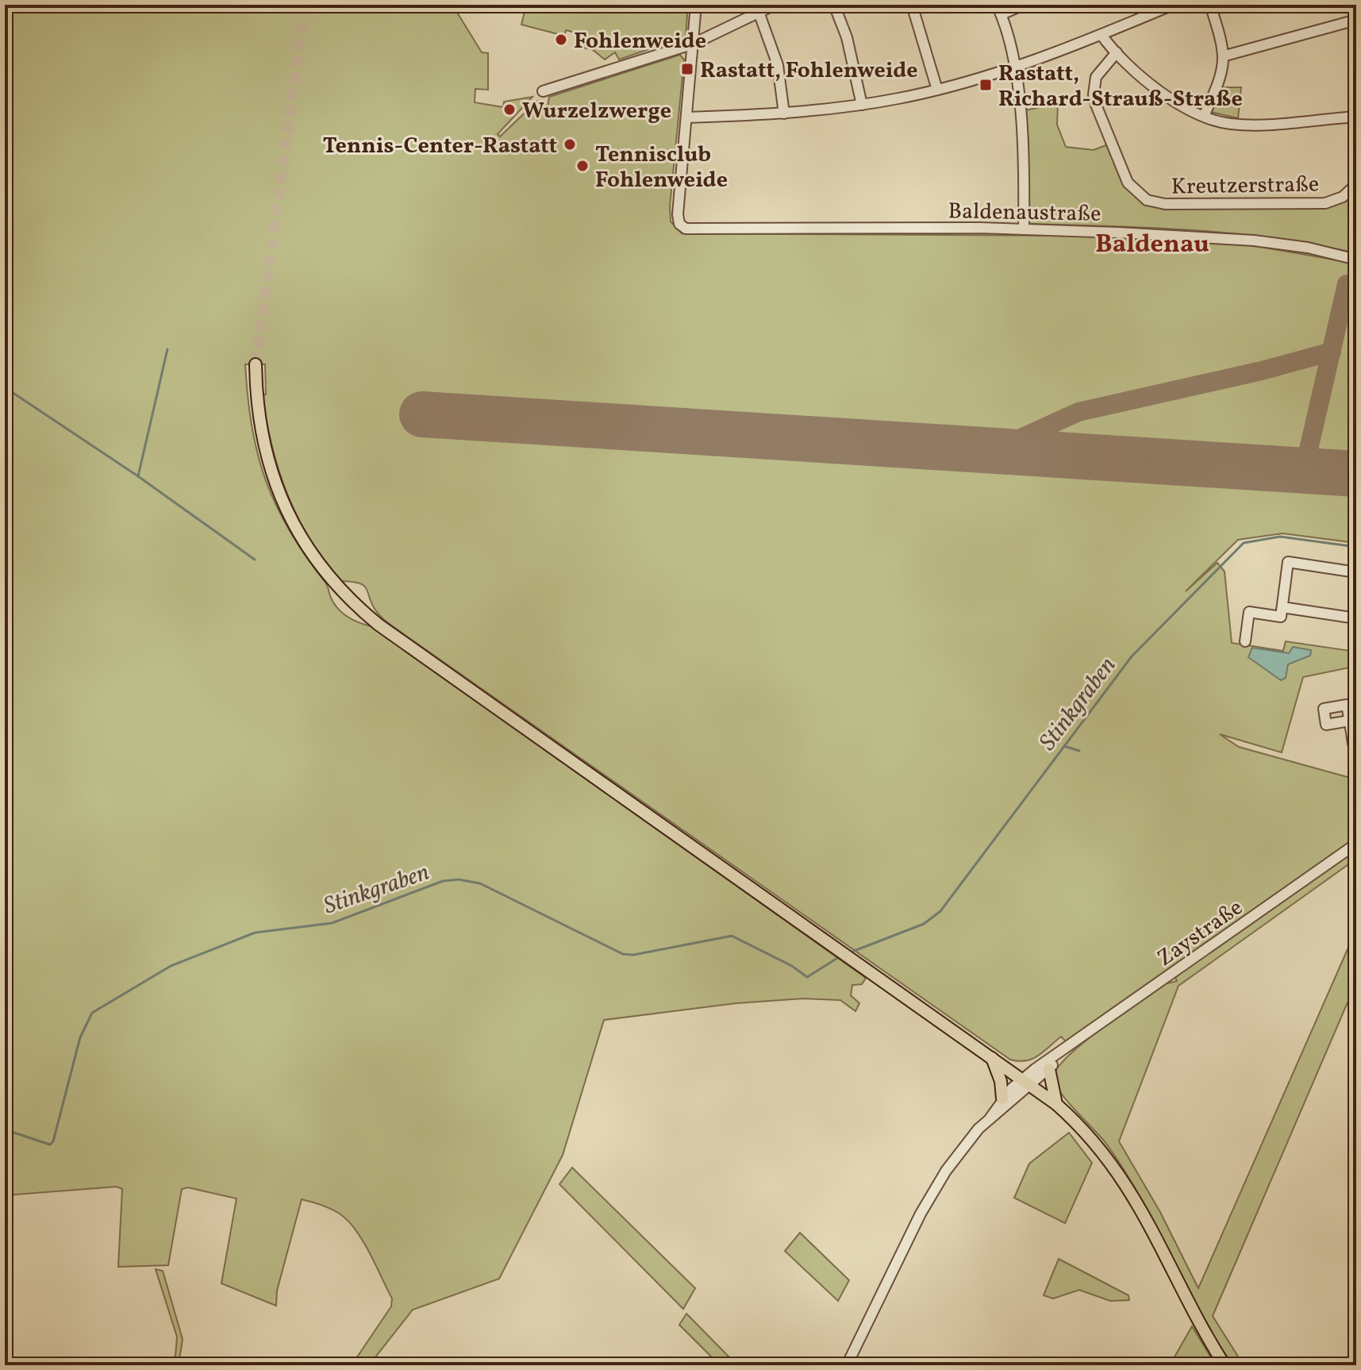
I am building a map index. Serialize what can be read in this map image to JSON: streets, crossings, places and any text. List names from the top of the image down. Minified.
{"streets":{"street":["Kreutzerstraße","Baldenaustraße","Zaystraße"]},"districts":["Baldenau"],"water":["Stinkgraben"],"places":{"other":["Fohlenweide","Wurzelzwerge","Tennis-Center-Rastatt","Tennisclub Fohlenweide"],"transit":["Rastatt, Fohlenweide","Rastatt, Richard-Strauß-Straße"]}}
